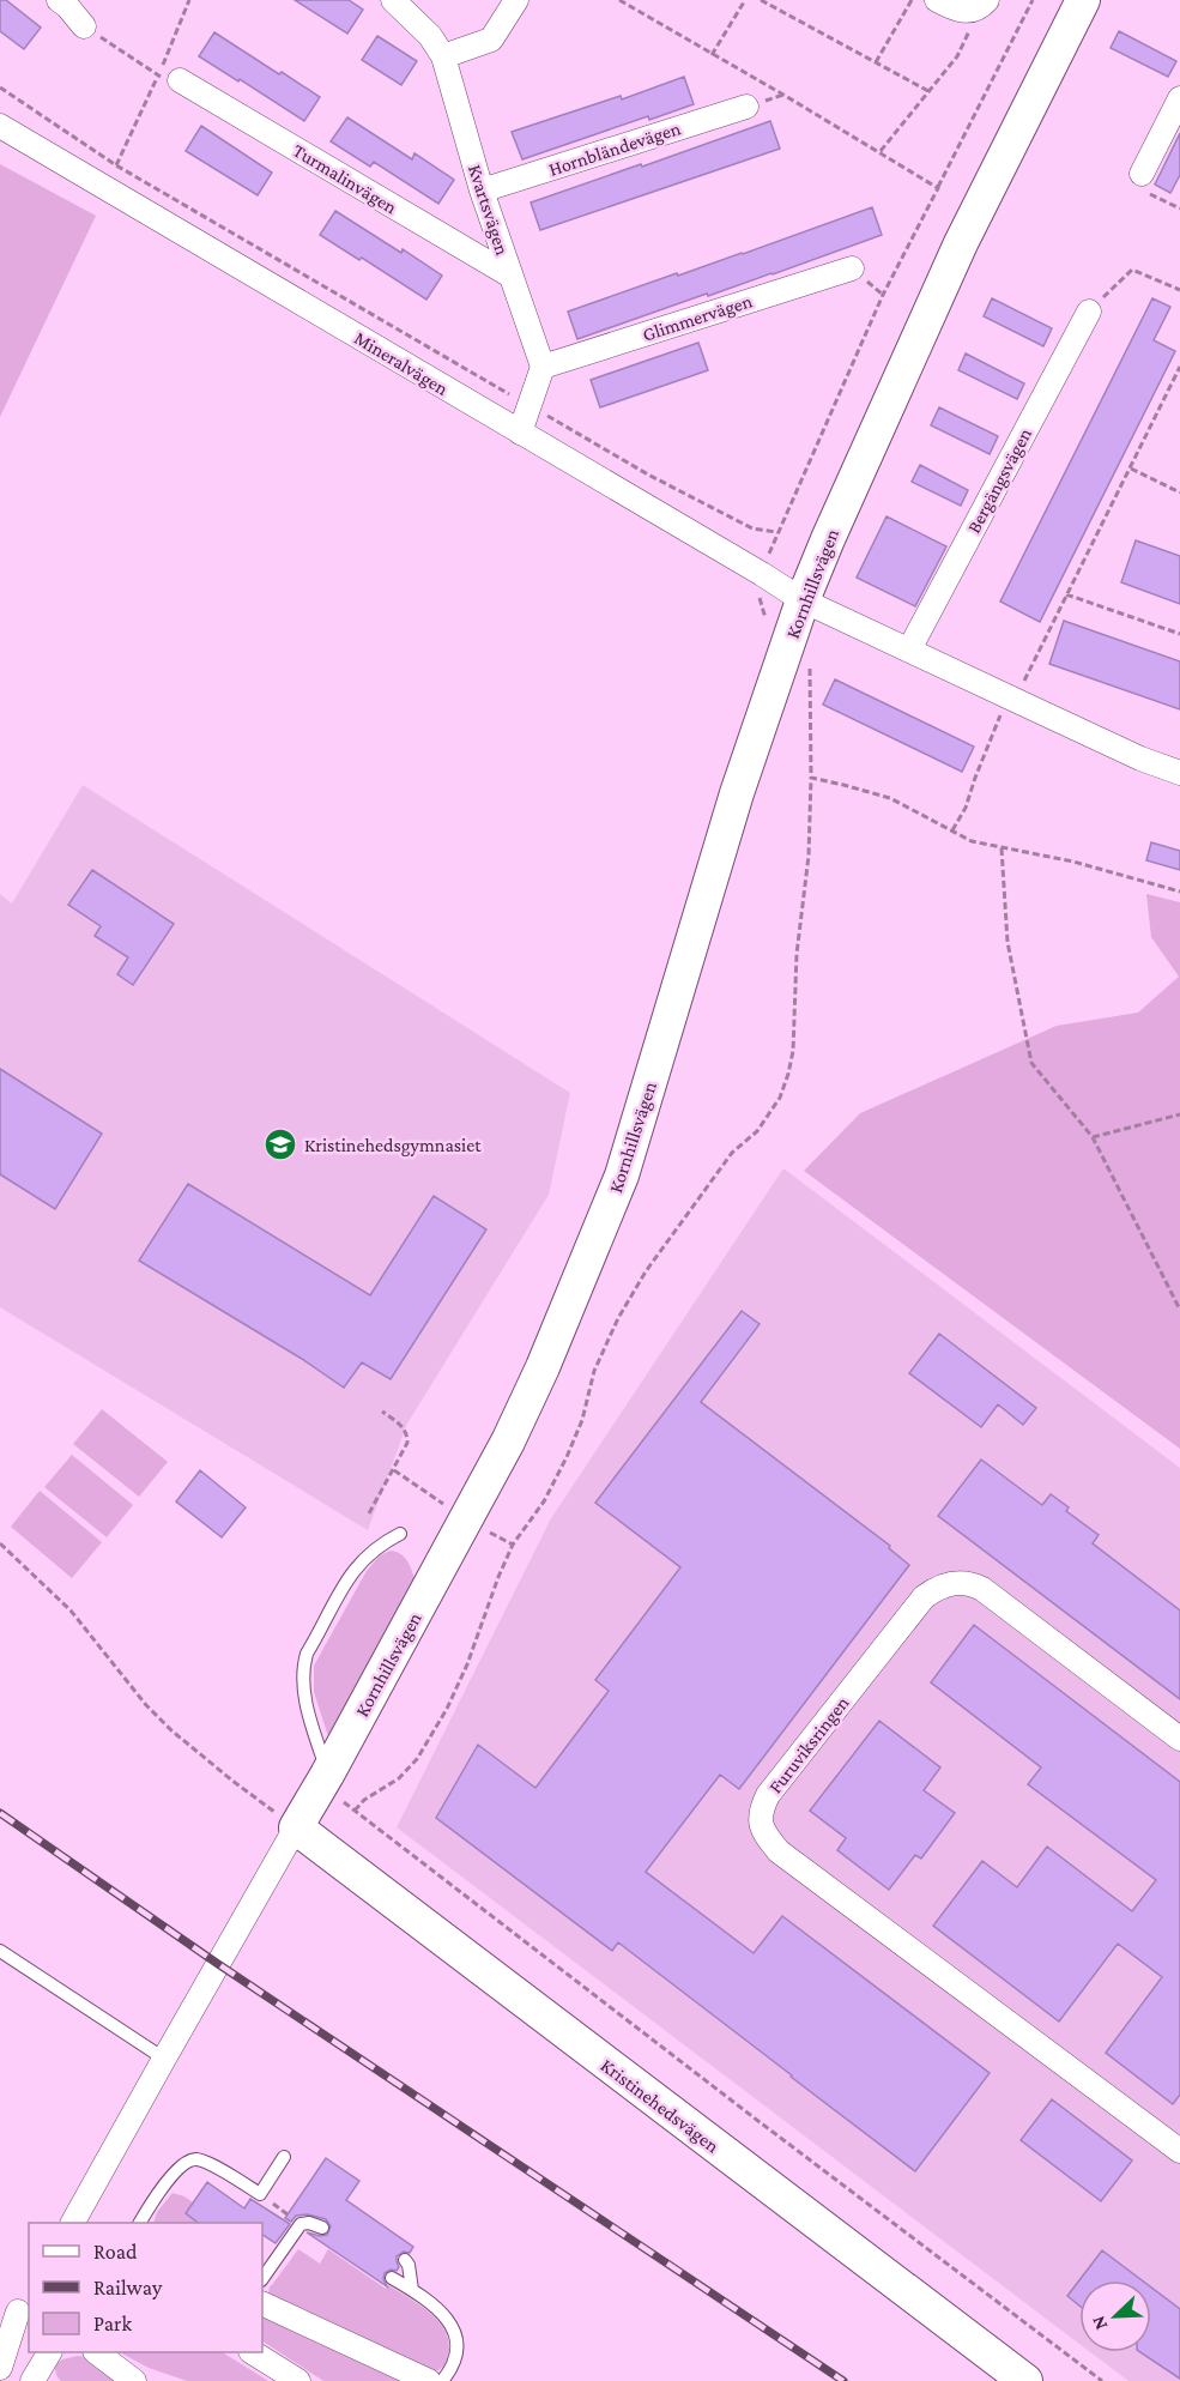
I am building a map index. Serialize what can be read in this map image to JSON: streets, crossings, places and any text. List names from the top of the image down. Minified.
{"streets":{"street":["Hornbländevägen","Turmalinvägen","Kvartsvägen","Glimmervägen","Mineralvägen","Bergängsvägen","Kornhillsvägen","Furuviksringen","Kristinehedsvägen"]},"crossings":[["Hornbländevägen","Kvartsvägen"],["Turmalinvägen","Kvartsvägen"],["Kvartsvägen","Glimmervägen"],["Mineralvägen","Kornhillsvägen"],["Kornhillsvägen","Kristinehedsvägen"]],"places":{"school or university":["Kristinehedsgymnasiet"]},"legend":["Road","Railway","Park"],"north":"bottom left"}
